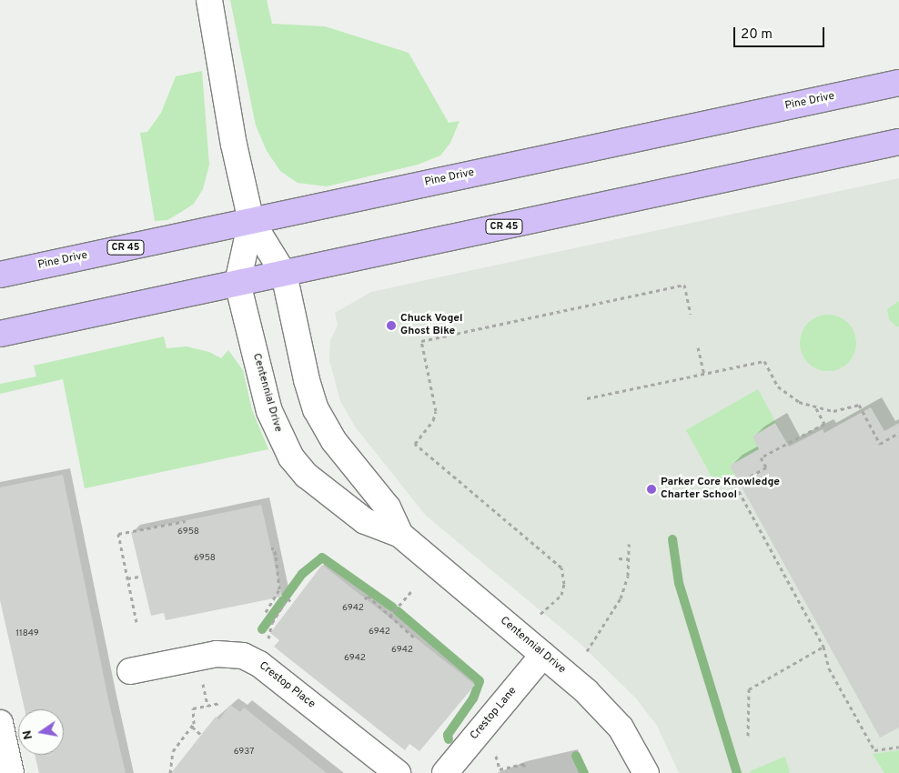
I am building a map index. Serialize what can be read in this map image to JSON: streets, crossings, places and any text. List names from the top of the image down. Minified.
{"streets":{"main road":["Pine Drive","CR 45"],"street":["Centennial Drive","Crestop Place","Crestop Lane"]},"crossings":[["Pine Drive","Centennial Drive"],["CR 45","Centennial Drive"],["Centennial Drive","Crestop Lane"]],"places":["Chuck Vogel Ghost Bike","Parker Core Knowledge Charter School"],"house_numbers":["6958","6958","6942","6942","11849","6942","6942","6937"],"scale_bar":"20 m","north":"left"}
